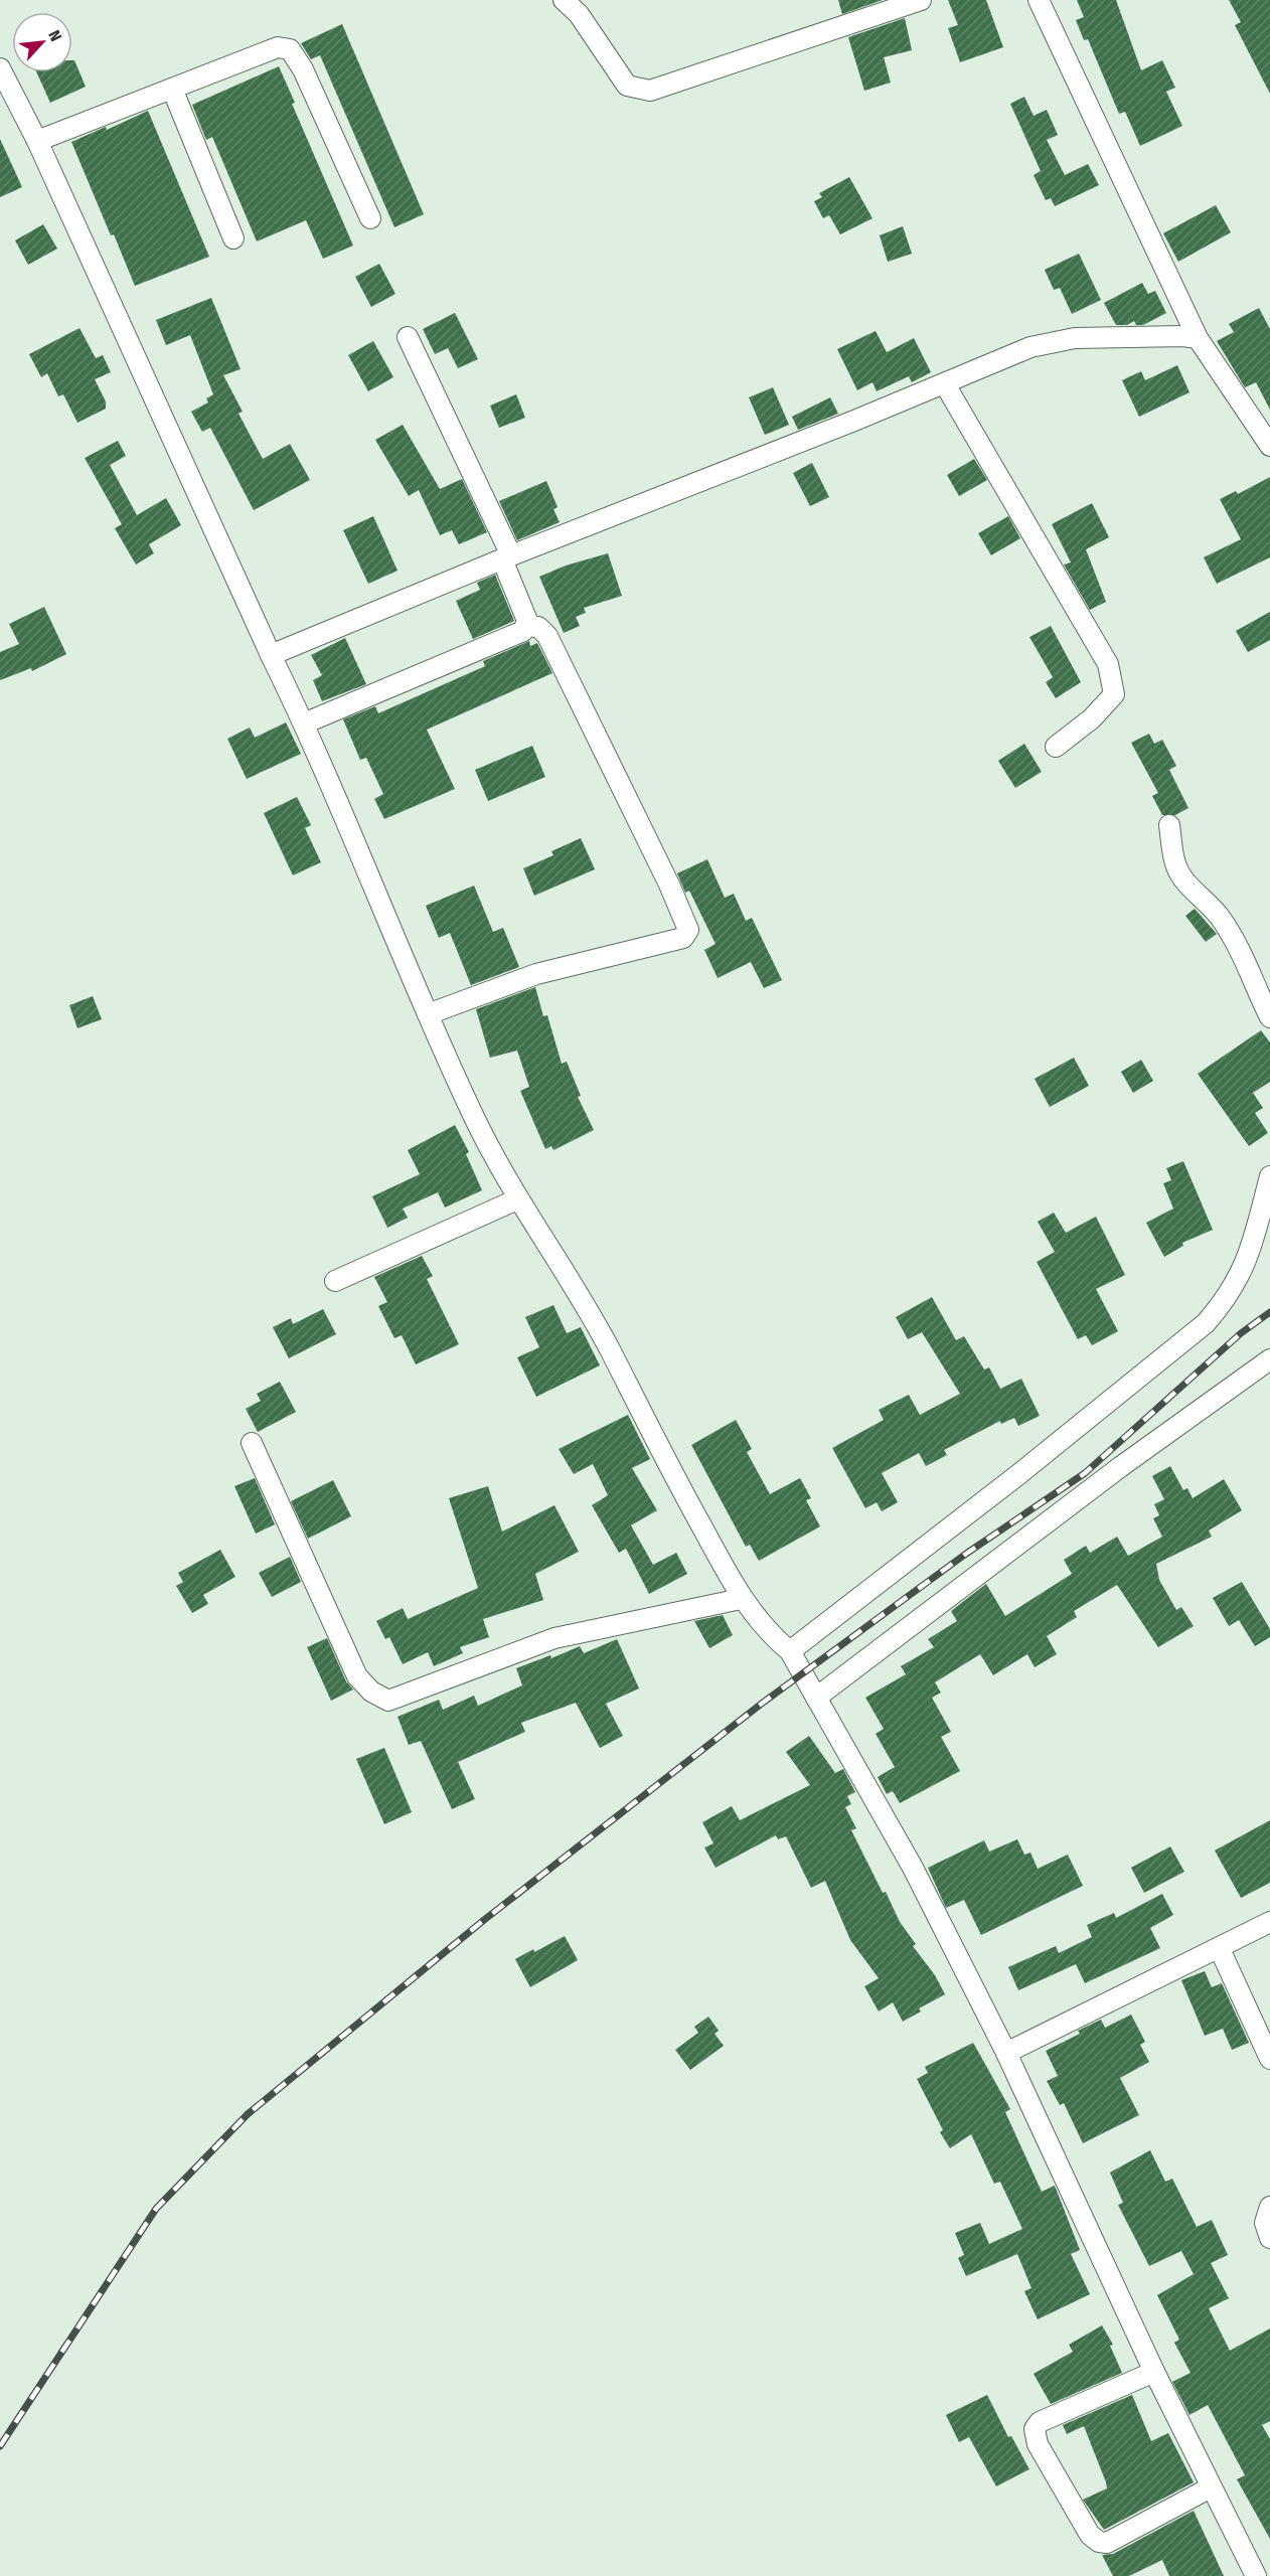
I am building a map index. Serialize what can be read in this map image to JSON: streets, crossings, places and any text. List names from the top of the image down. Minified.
{"north":"top right"}
